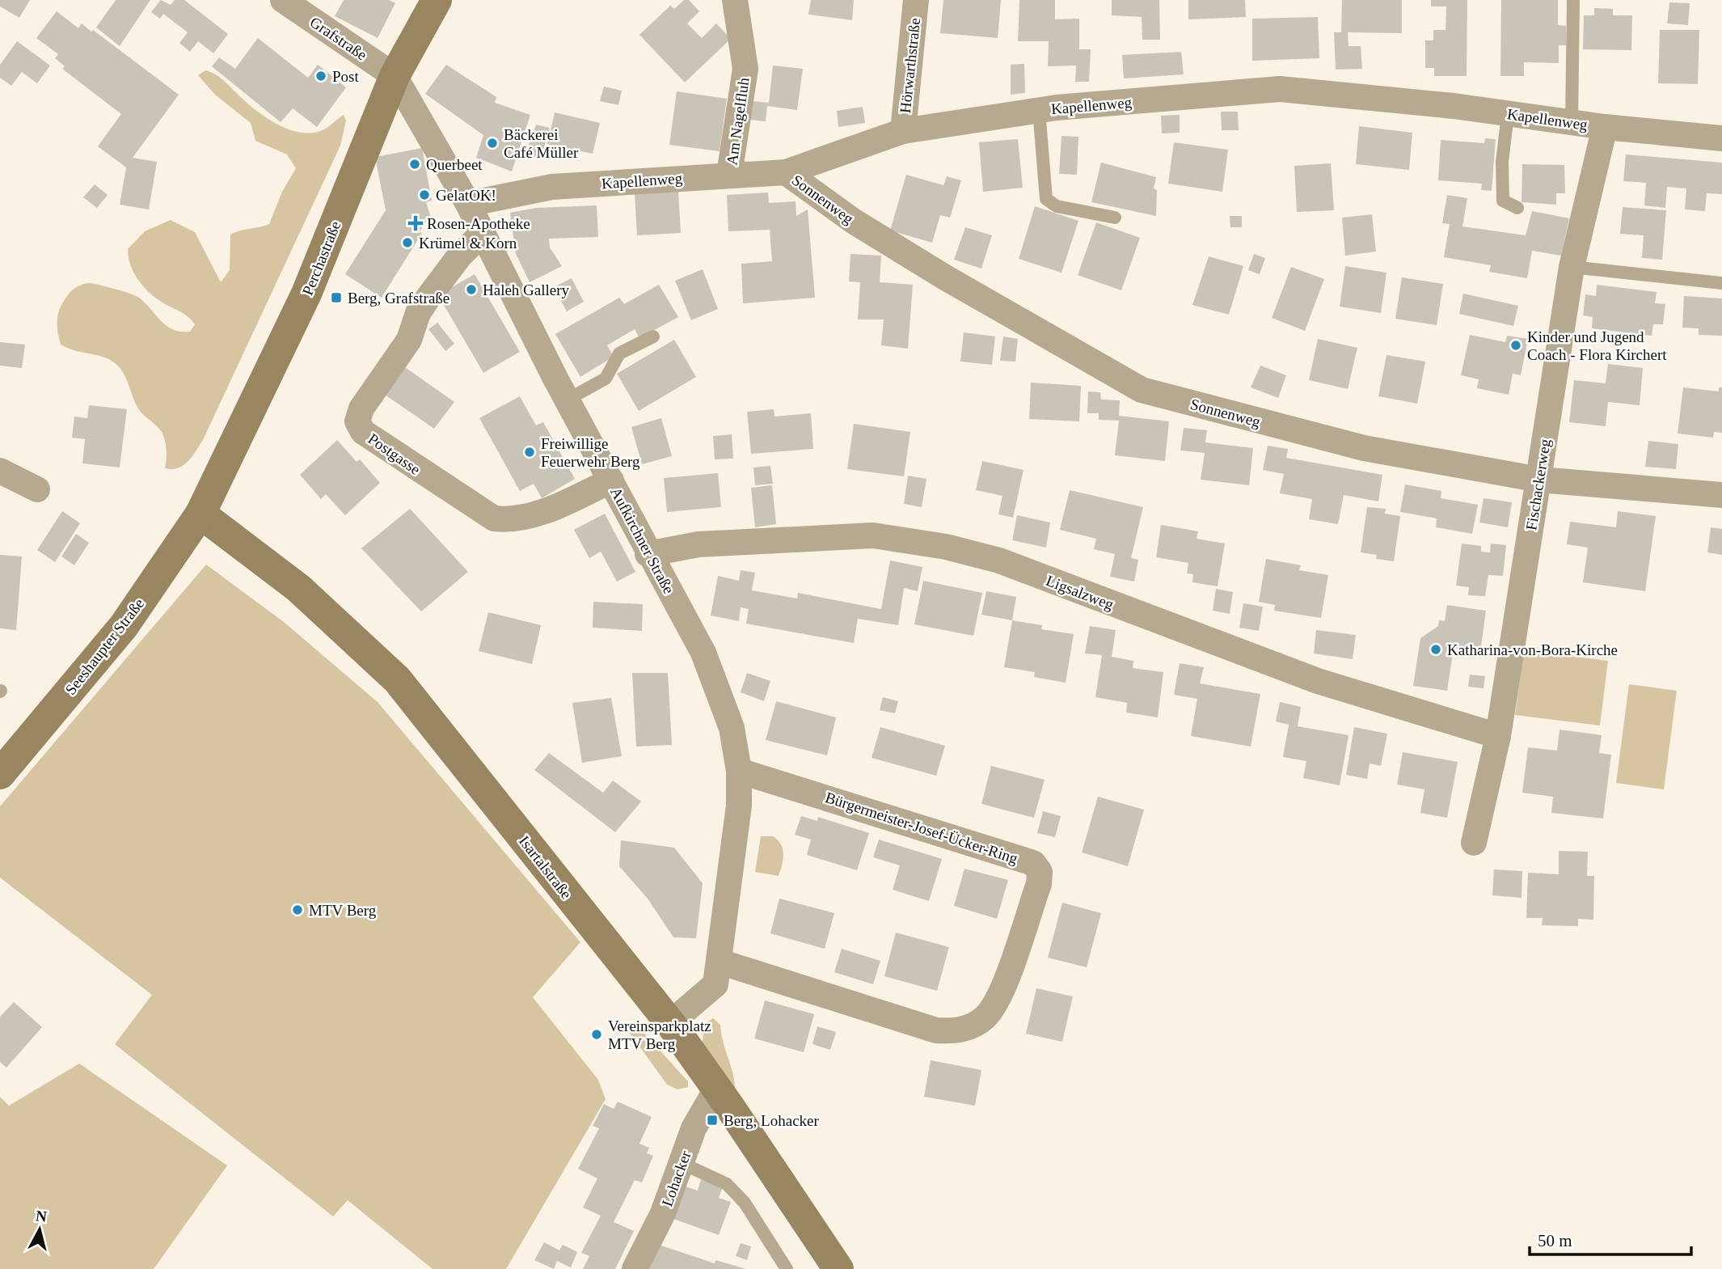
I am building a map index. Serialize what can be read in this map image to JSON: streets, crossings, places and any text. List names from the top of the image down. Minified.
{"streets":{"main road":["Perchastraße","Seeshaupter Straße","Isartalstraße"],"street":["Grafstraße","Hörwarthstraße","Kapellenweg","Am Nagelfluh","Sonnenweg","Postgasse","Fischackerweg","Aufkirchner Straße","Ligsalzweg","Bürgermeister-Josef-Ücker-Ring","Lohacker"]},"crossings":[["Grafstraße","Perchastraße"],["Grafstraße","Aufkirchner Straße"],["Hörwarthstraße","Kapellenweg"],["Kapellenweg","Am Nagelfluh"],["Kapellenweg","Sonnenweg"],["Kapellenweg","Fischackerweg"],["Kapellenweg","Aufkirchner Straße"],["Sonnenweg","Fischackerweg"],["Perchastraße","Aufkirchner Straße"],["Perchastraße","Seeshaupter Straße"],["Perchastraße","Isartalstraße"],["Postgasse","Aufkirchner Straße"],["Fischackerweg","Ligsalzweg"],["Aufkirchner Straße","Ligsalzweg"],["Aufkirchner Straße","Bürgermeister-Josef-Ücker-Ring"],["Aufkirchner Straße","Isartalstraße"],["Seeshaupter Straße","Isartalstraße"],["Isartalstraße","Lohacker"]],"places":{"other":["Post","Bäckerei Café Müller","Querbeet","GelatOK!","Krümel & Korn","Haleh Gallery","Kinder und Jugend Coach - Flora Kirchert","Freiwillige Feuerwehr Berg","Katharina-von-Bora-Kirche","MTV Berg","Vereinsparkplatz MTV Berg"],"health":["Rosen-Apotheke"],"transit":["Berg, Grafstraße","Berg, Lohacker"]},"scale_bar":"50 m","north":"top"}
